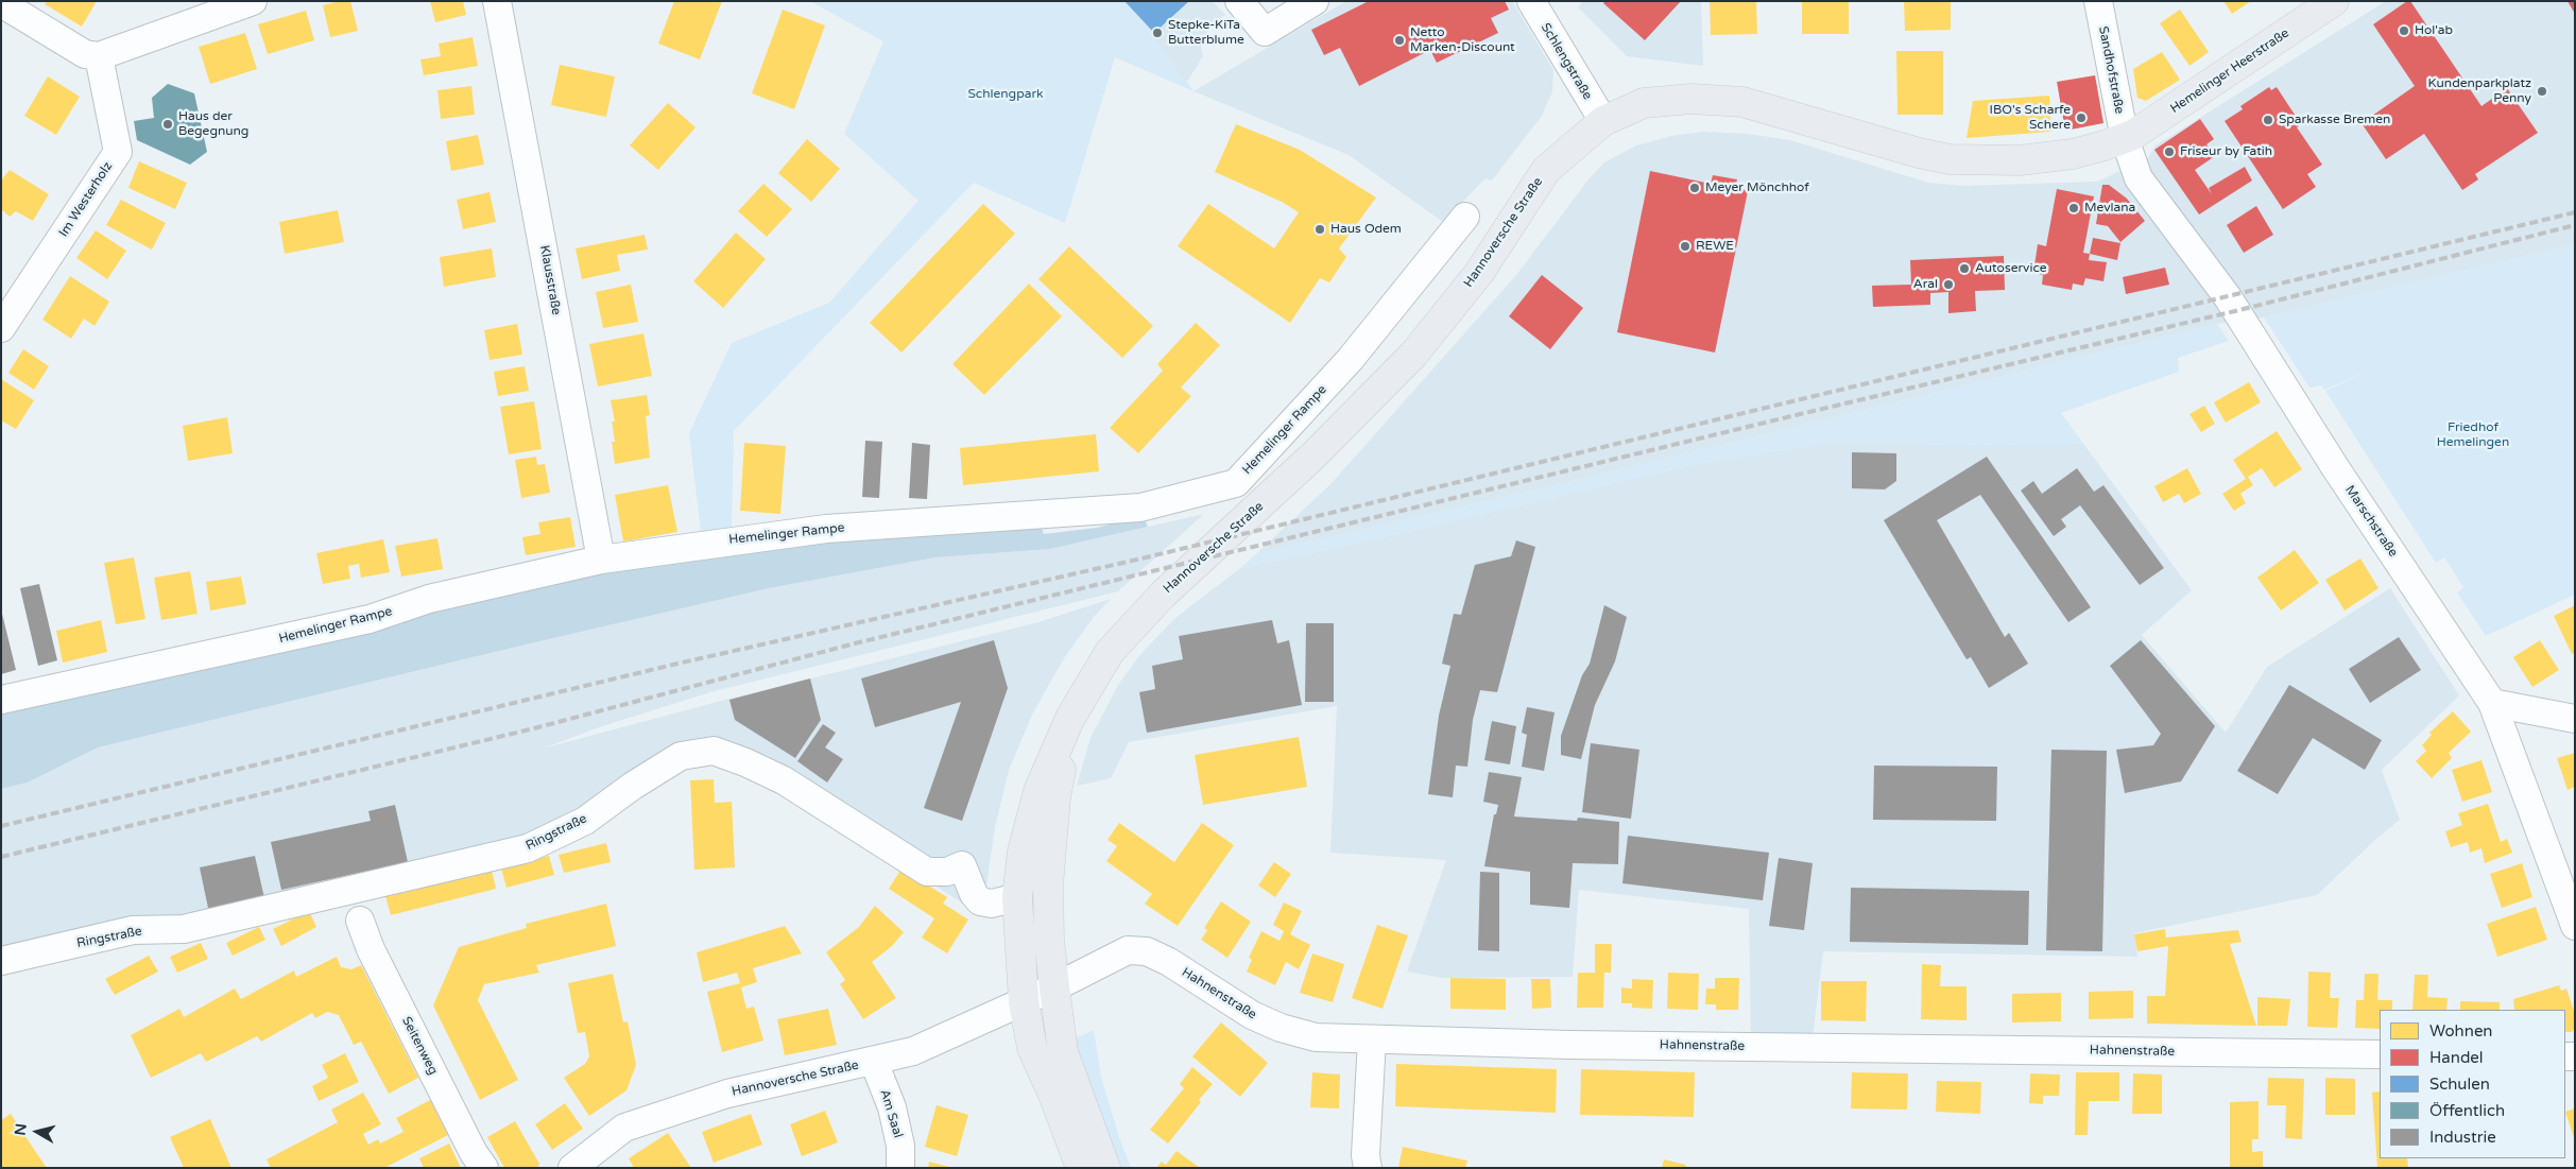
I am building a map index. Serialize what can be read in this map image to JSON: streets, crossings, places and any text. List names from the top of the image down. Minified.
{"streets":{"main road":["Hemelinger Heerstraße","Hannoversche Straße"],"street":["Schlengstraße","Sandhofstraße","Im Westerholz","Klausstraße","Hemelinger Rampe","Marschstraße","Ringstraße","Hahnenstraße","Seitenweg","Am Saal"]},"crossings":[["Schlengstraße","Hannoversche Straße"],["Sandhofstraße","Hemelinger Heerstraße"],["Sandhofstraße","Hannoversche Straße"],["Sandhofstraße","Marschstraße"],["Hemelinger Heerstraße","Hannoversche Straße"],["Hemelinger Heerstraße","Marschstraße"],["Hannoversche Straße","Marschstraße"],["Hannoversche Straße","Ringstraße"],["Hannoversche Straße","Hahnenstraße"],["Hannoversche Straße","Am Saal"],["Klausstraße","Hemelinger Rampe"]],"parks":["Schlengpark","Friedhof Hemelingen"],"places":["Hol'ab","Stepke-KiTa Butterblume","Netto Marken-Discount","Kundenparkplatz Penny","IBO's Scharfe Schere","Sparkasse Bremen","Haus der Begegnung","Friseur by Fatih","Meyer Mönchhof","Mevlana","Haus Odem","REWE","Autoservice","Aral"],"legend":["Wohnen","Handel","Schulen","Öffentlich","Industrie"],"north":"left"}
